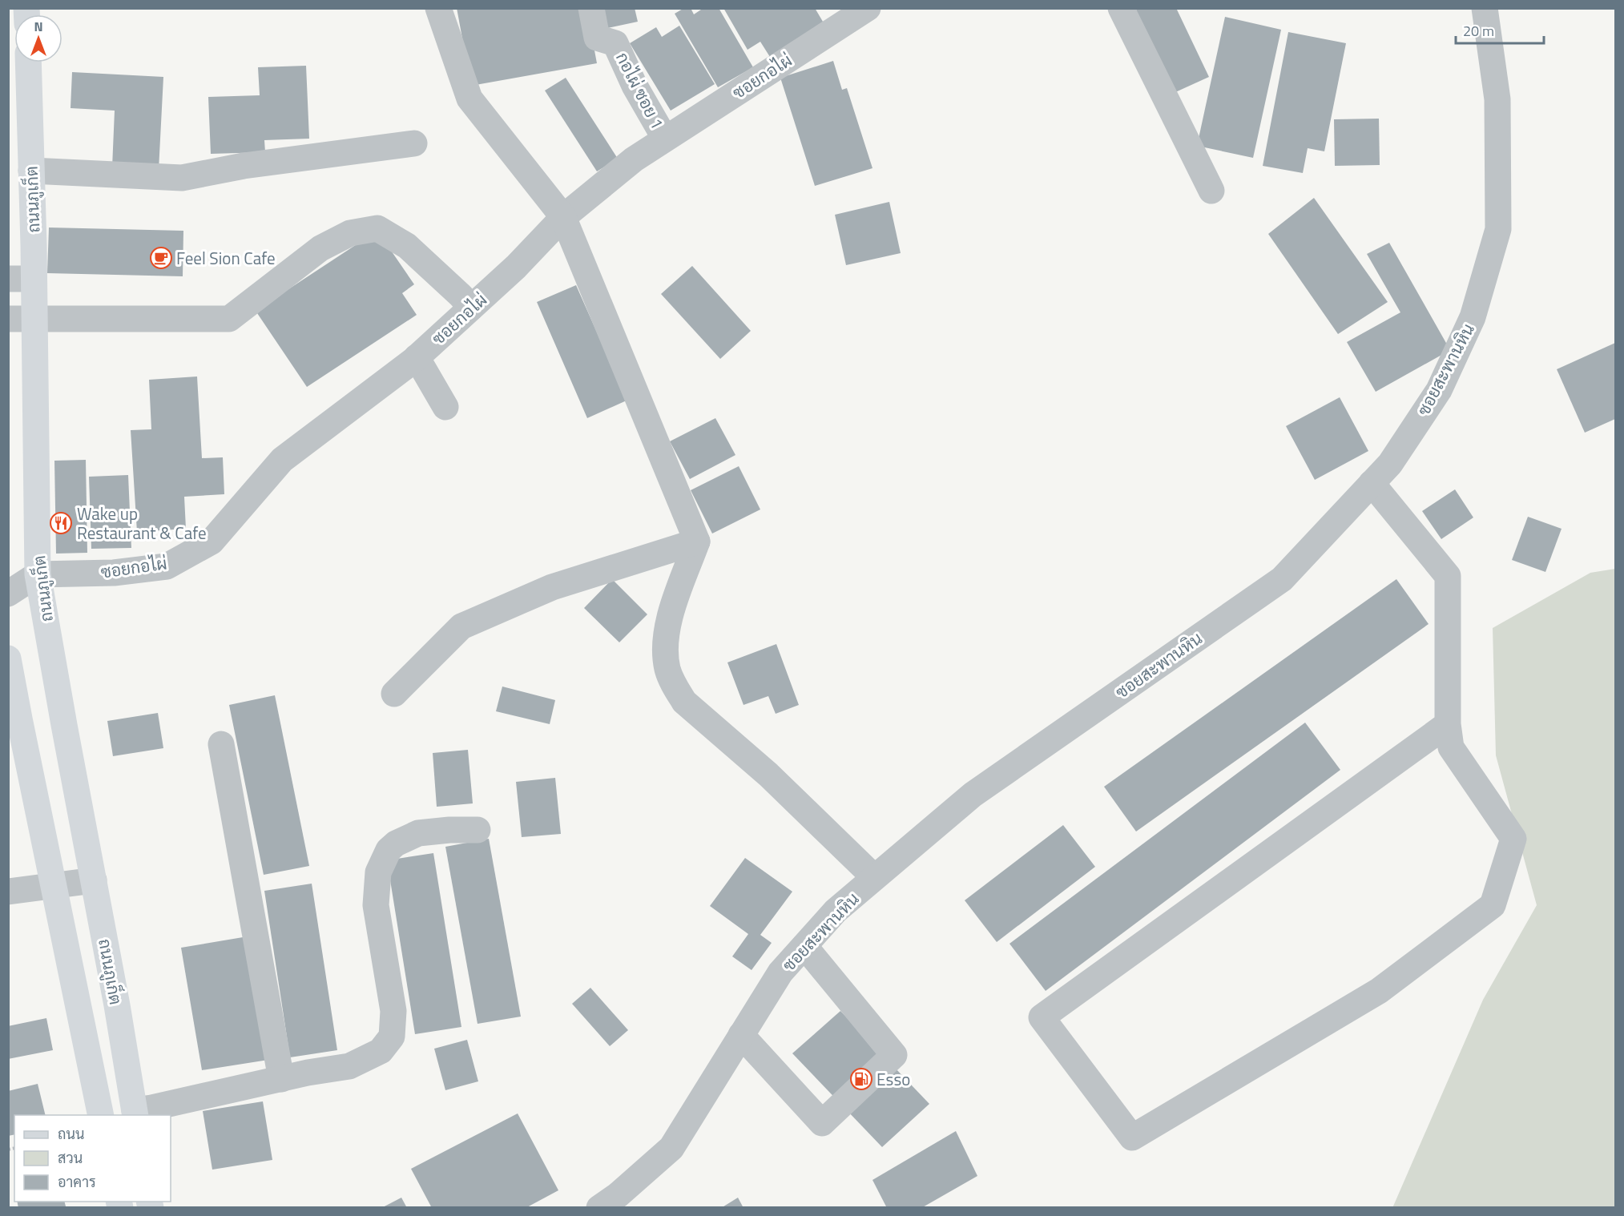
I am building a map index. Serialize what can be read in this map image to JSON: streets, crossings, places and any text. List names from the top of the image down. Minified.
{"streets":{"main road":["ถนนภูเก็ต"],"street":["ซอยกอไผ่","กอไผ่ ซอย 1","ซอยสะพานหิน"]},"crossings":[["ซอยกอไผ่","กอไผ่ ซอย 1"],["ซอยกอไผ่","ถนนภูเก็ต"]],"places":{"cafe":["Feel Sion Cafe"],"restaurant":["Wake up Restaurant & Cafe"],"fuel station":["Esso"]},"legend":["ถนน","สวน","อาคาร"],"scale_bar":"20 m","north":"top"}
